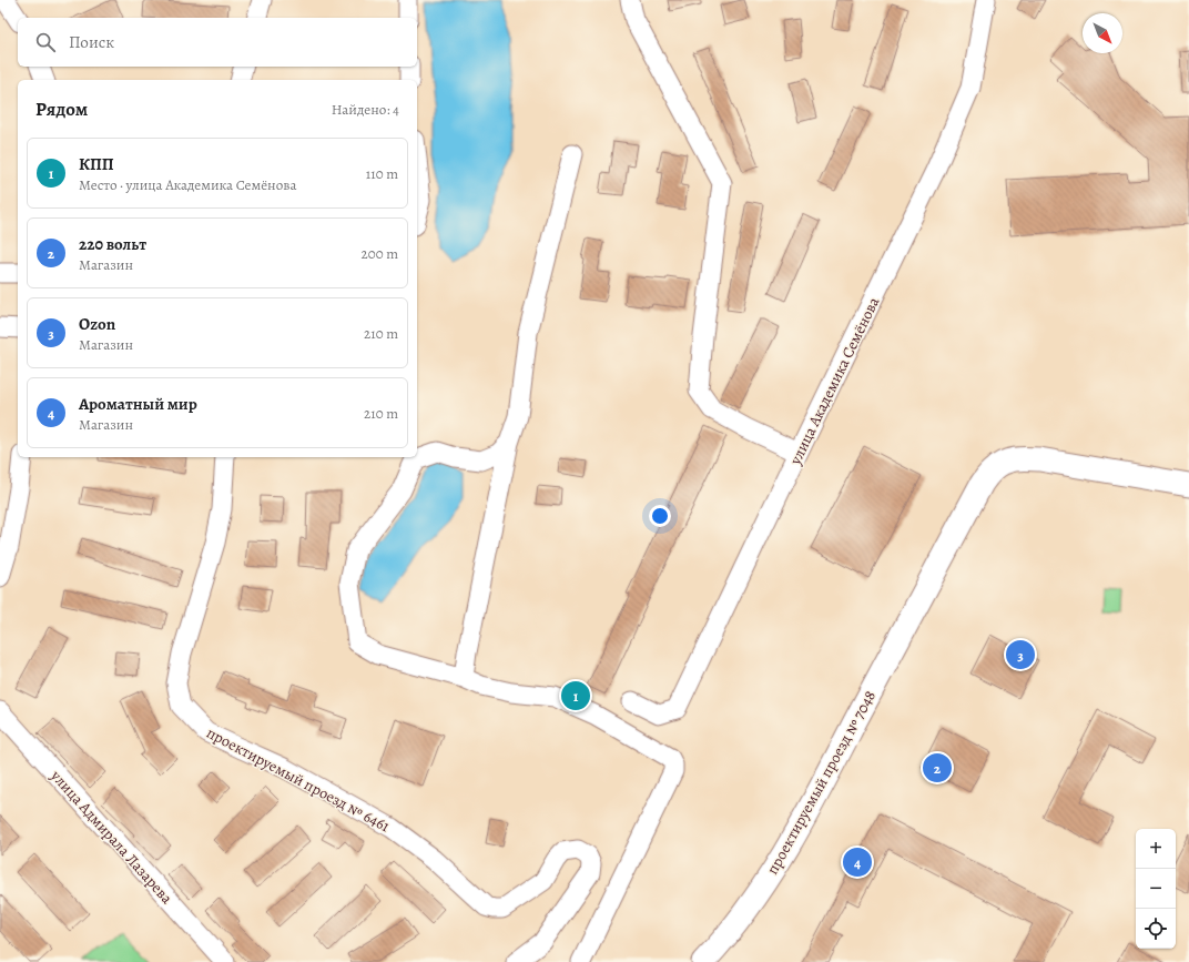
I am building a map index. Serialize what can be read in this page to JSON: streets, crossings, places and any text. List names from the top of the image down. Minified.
{"streets":{"main road":["проектируемый проезд № 7048"],"street":["улица Академика Семёнова","проектируемый проезд № 6461","улица Адмирала Лазарева"]},"north":"bottom right","page":{"search":"Поиск","heading":["Рядом","Найдено: 4"],"list":[{"mark":"1","name":"КПП","note":"Место · улица Академика Семёнова","value":"110 m"},{"mark":"2","name":"220 вольт","note":"Магазин","value":"200 m"},{"mark":"3","name":"Ozon","note":"Магазин","value":"210 m"},{"mark":"4","name":"Ароматный мир","note":"Магазин","value":"210 m"}],"pins":["3","1","2","4"],"map_buttons":["+","−"]}}
